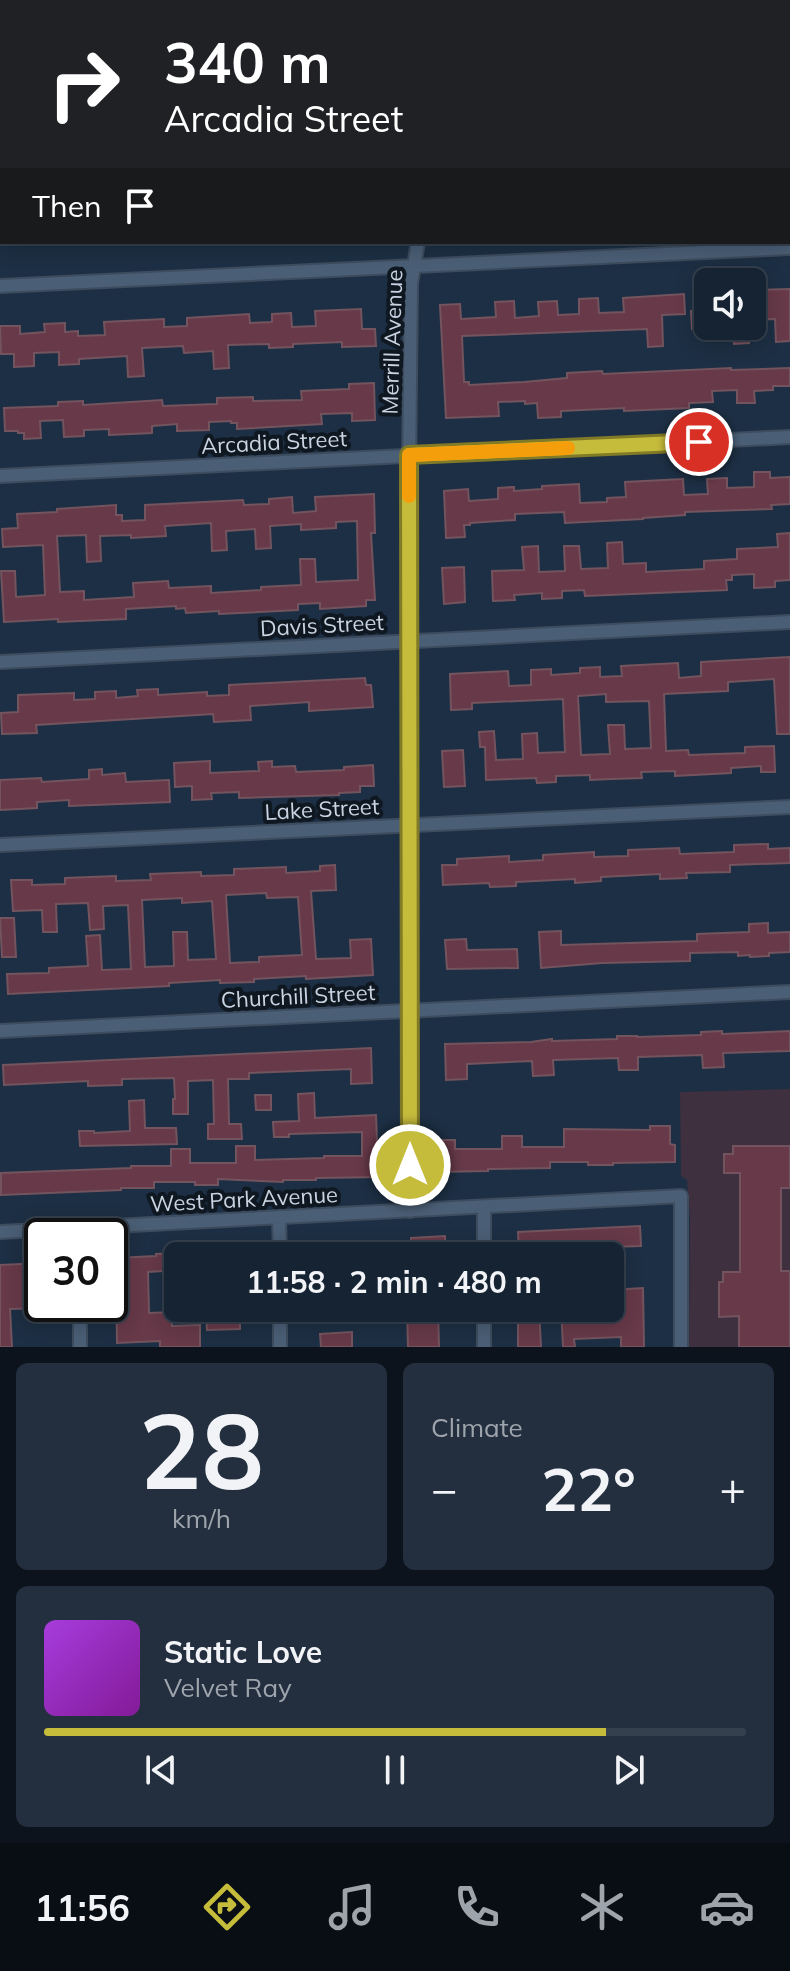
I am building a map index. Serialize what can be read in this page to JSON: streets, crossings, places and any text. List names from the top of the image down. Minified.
{"streets":{"street":["Merrill Avenue","Arcadia Street","Davis Street","Lake Street","Churchill Street","West Park Avenue"]},"crossings":[["Merrill Avenue","Arcadia Street"],["Merrill Avenue","Davis Street"],["Merrill Avenue","Lake Street"],["Merrill Avenue","Churchill Street"],["Merrill Avenue","West Park Avenue"]],"page":{"turn":["340 m","Arcadia Street"],"then":"Then","limit":"30","trip":"11:58 · 2 min · 480 m","tile":[["28","km/h"],"Climate"],"heat":["−","22°","+"],"song":["Static Love","Velvet Ray"],"tabs":"11:56"}}
